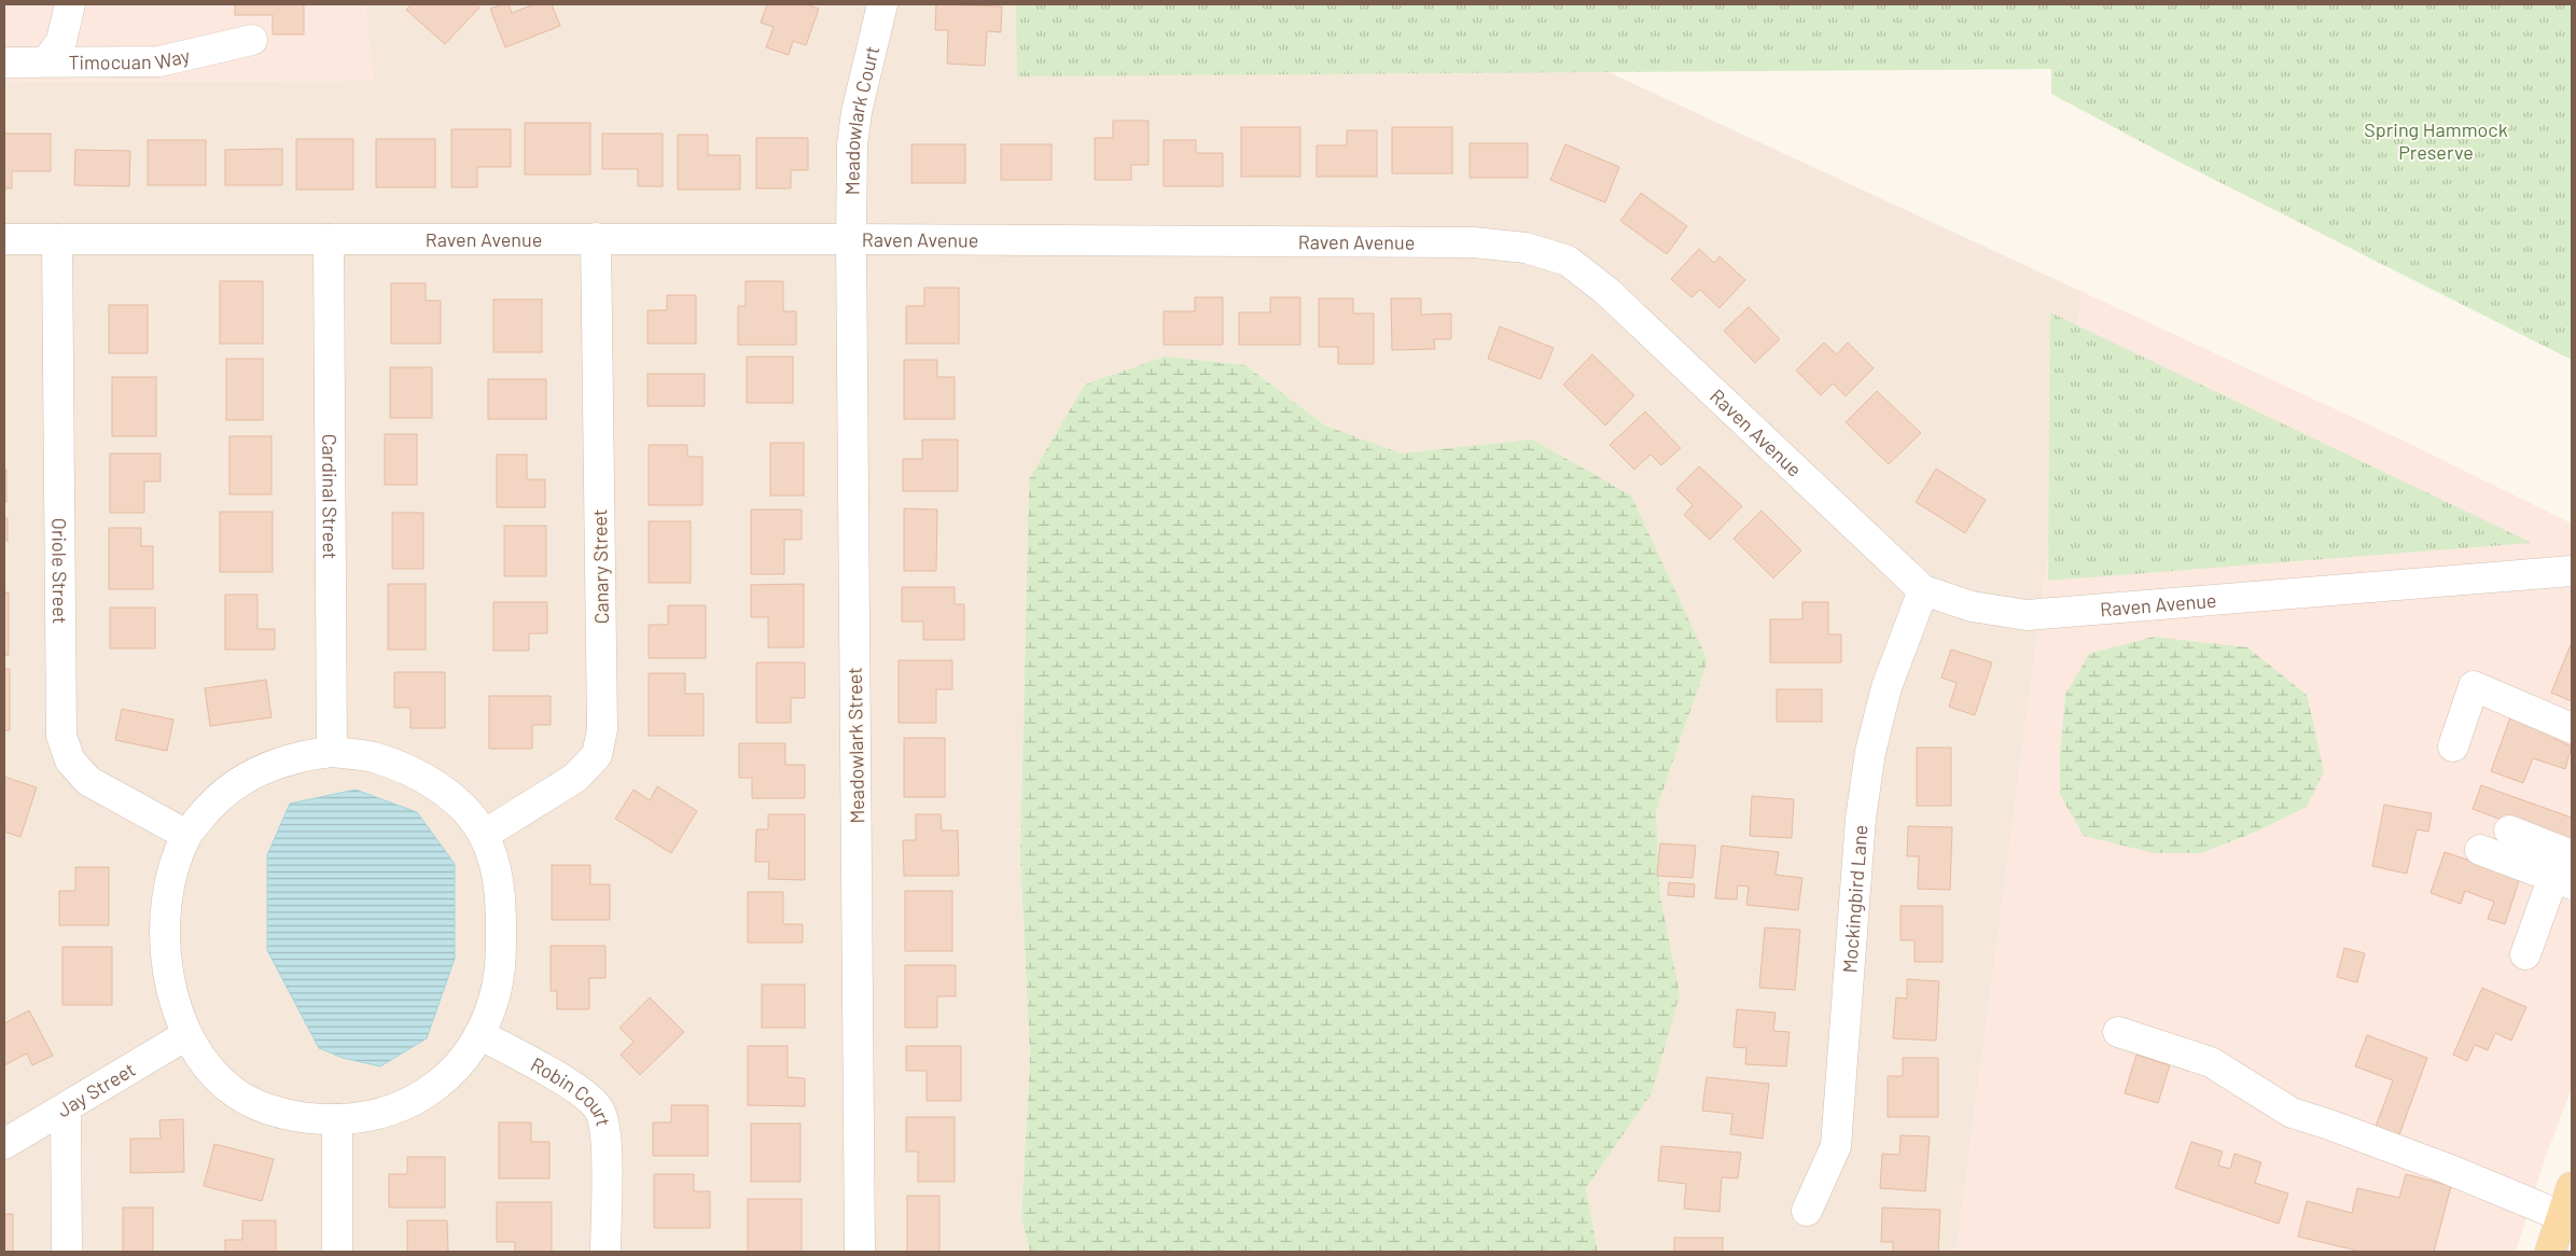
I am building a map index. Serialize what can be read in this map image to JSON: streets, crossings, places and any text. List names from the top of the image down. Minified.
{"streets":{"street":["Timocuan Way","Meadowlark Court","Raven Avenue","Cardinal Street","Canary Street","Oriole Street","Meadowlark Street","Mockingbird Lane","Jay Street","Robin Court"]},"crossings":[["Meadowlark Court","Raven Avenue"],["Meadowlark Court","Meadowlark Street"],["Raven Avenue","Cardinal Street"],["Raven Avenue","Canary Street"],["Raven Avenue","Oriole Street"],["Raven Avenue","Meadowlark Street"],["Raven Avenue","Mockingbird Lane"]],"parks":["Spring Hammock Preserve"]}
